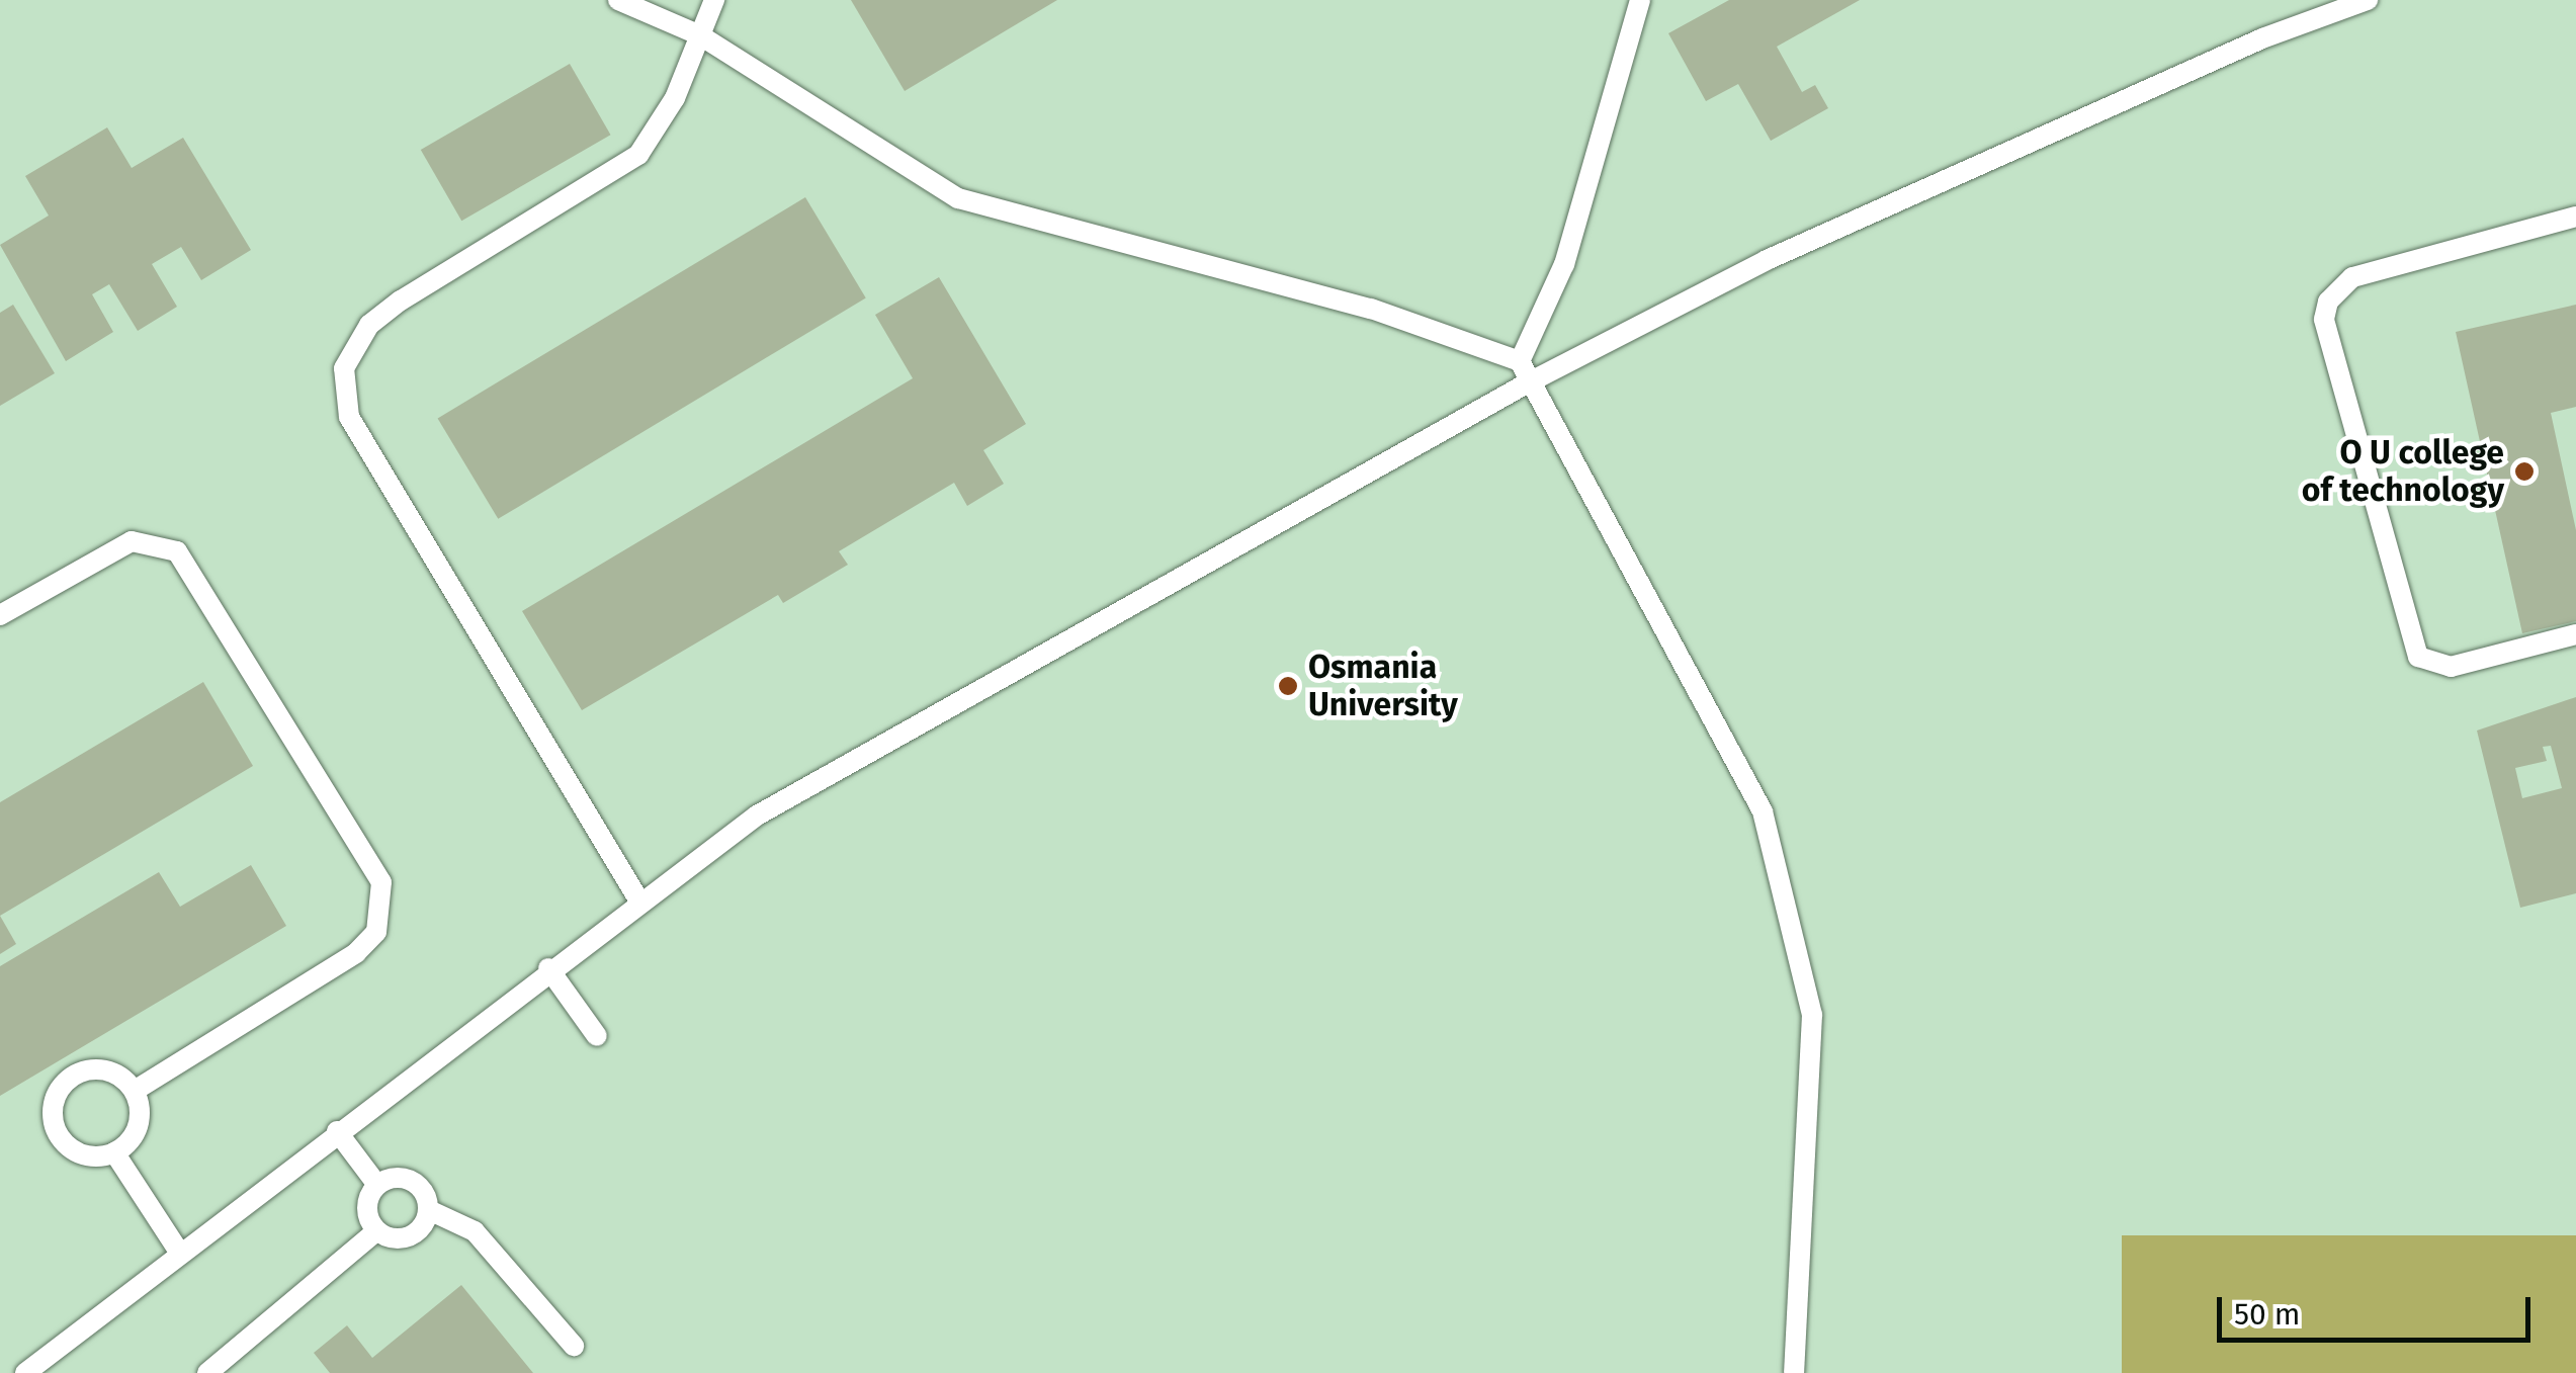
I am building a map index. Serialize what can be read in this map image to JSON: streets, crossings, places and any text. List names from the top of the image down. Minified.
{"places":["O U college of technology","Osmania University"],"scale_bar":"50 m"}
